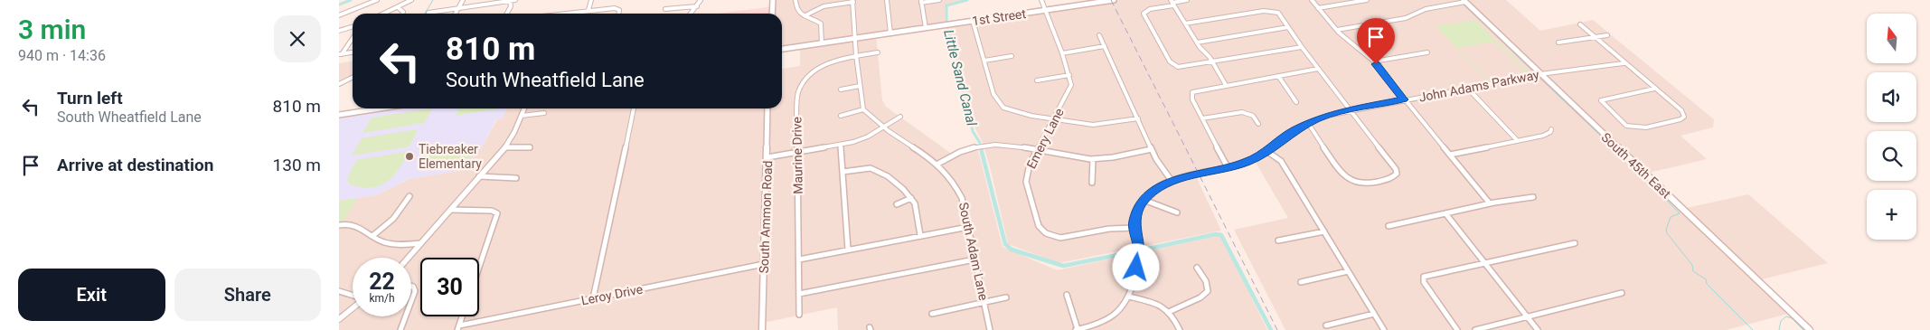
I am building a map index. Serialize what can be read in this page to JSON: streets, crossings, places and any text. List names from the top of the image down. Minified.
{"streets":{"main road":["1st Street","South 45th East","South Ammon Road"],"street":["John Adams Parkway","Emery Lane","Maurine Drive","South Adam Lane","Leroy Drive"]},"crossings":[["1st Street","Emery Lane"],["John Adams Parkway","South 45th East"],["South Ammon Road","Leroy Drive"]],"water":["Little Sand Canal"],"places":["Tiebreaker Elementary"],"north":"top","page":{"heading":["3 min","940 m · 14:36"],"map_buttons":"+","turn":["810 m","South Wheatfield Lane"],"list":[{"name":"Turn left","note":"South Wheatfield Lane","value":"810 m"},{"name":"Arrive at destination","value":"130 m"}],"speed":"22 km/h","limit":"30","buttons":["Exit","Share"]}}
